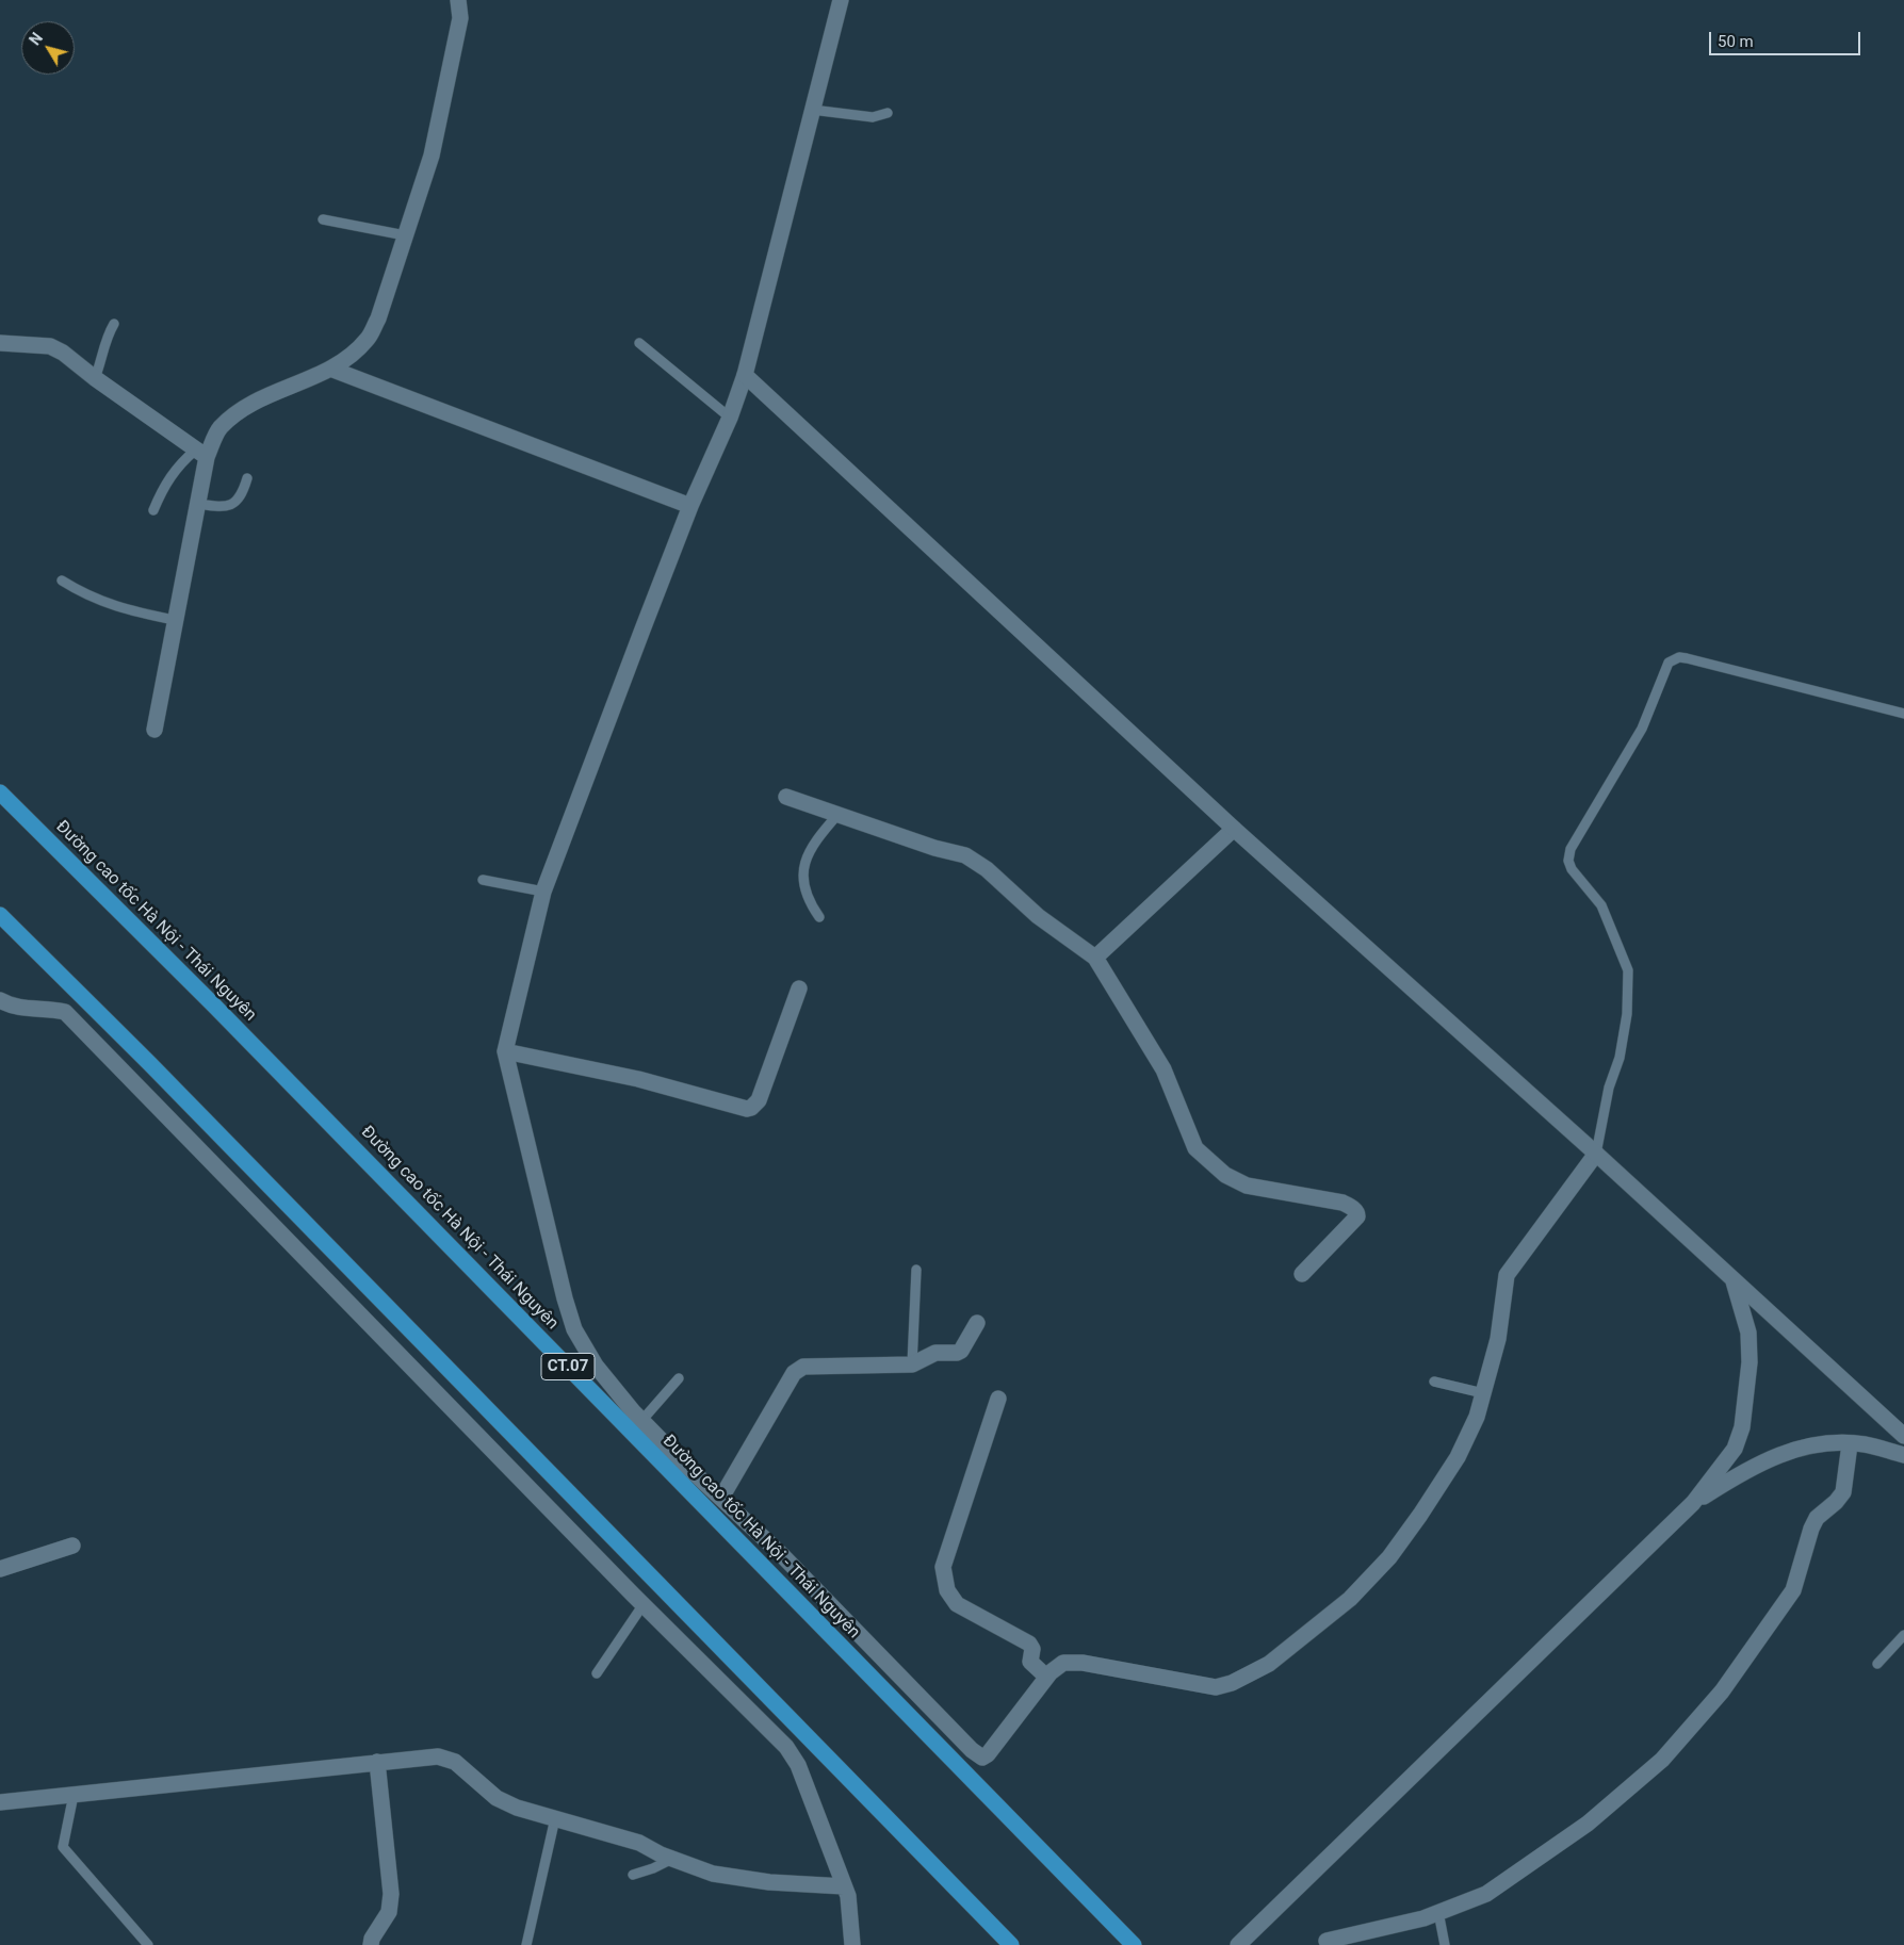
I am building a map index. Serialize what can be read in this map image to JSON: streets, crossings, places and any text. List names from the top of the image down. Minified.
{"streets":{"highway":["Đường cao tốc Hà Nội - Thái Nguyên","CT.07"]},"scale_bar":"50 m","north":"top left"}
